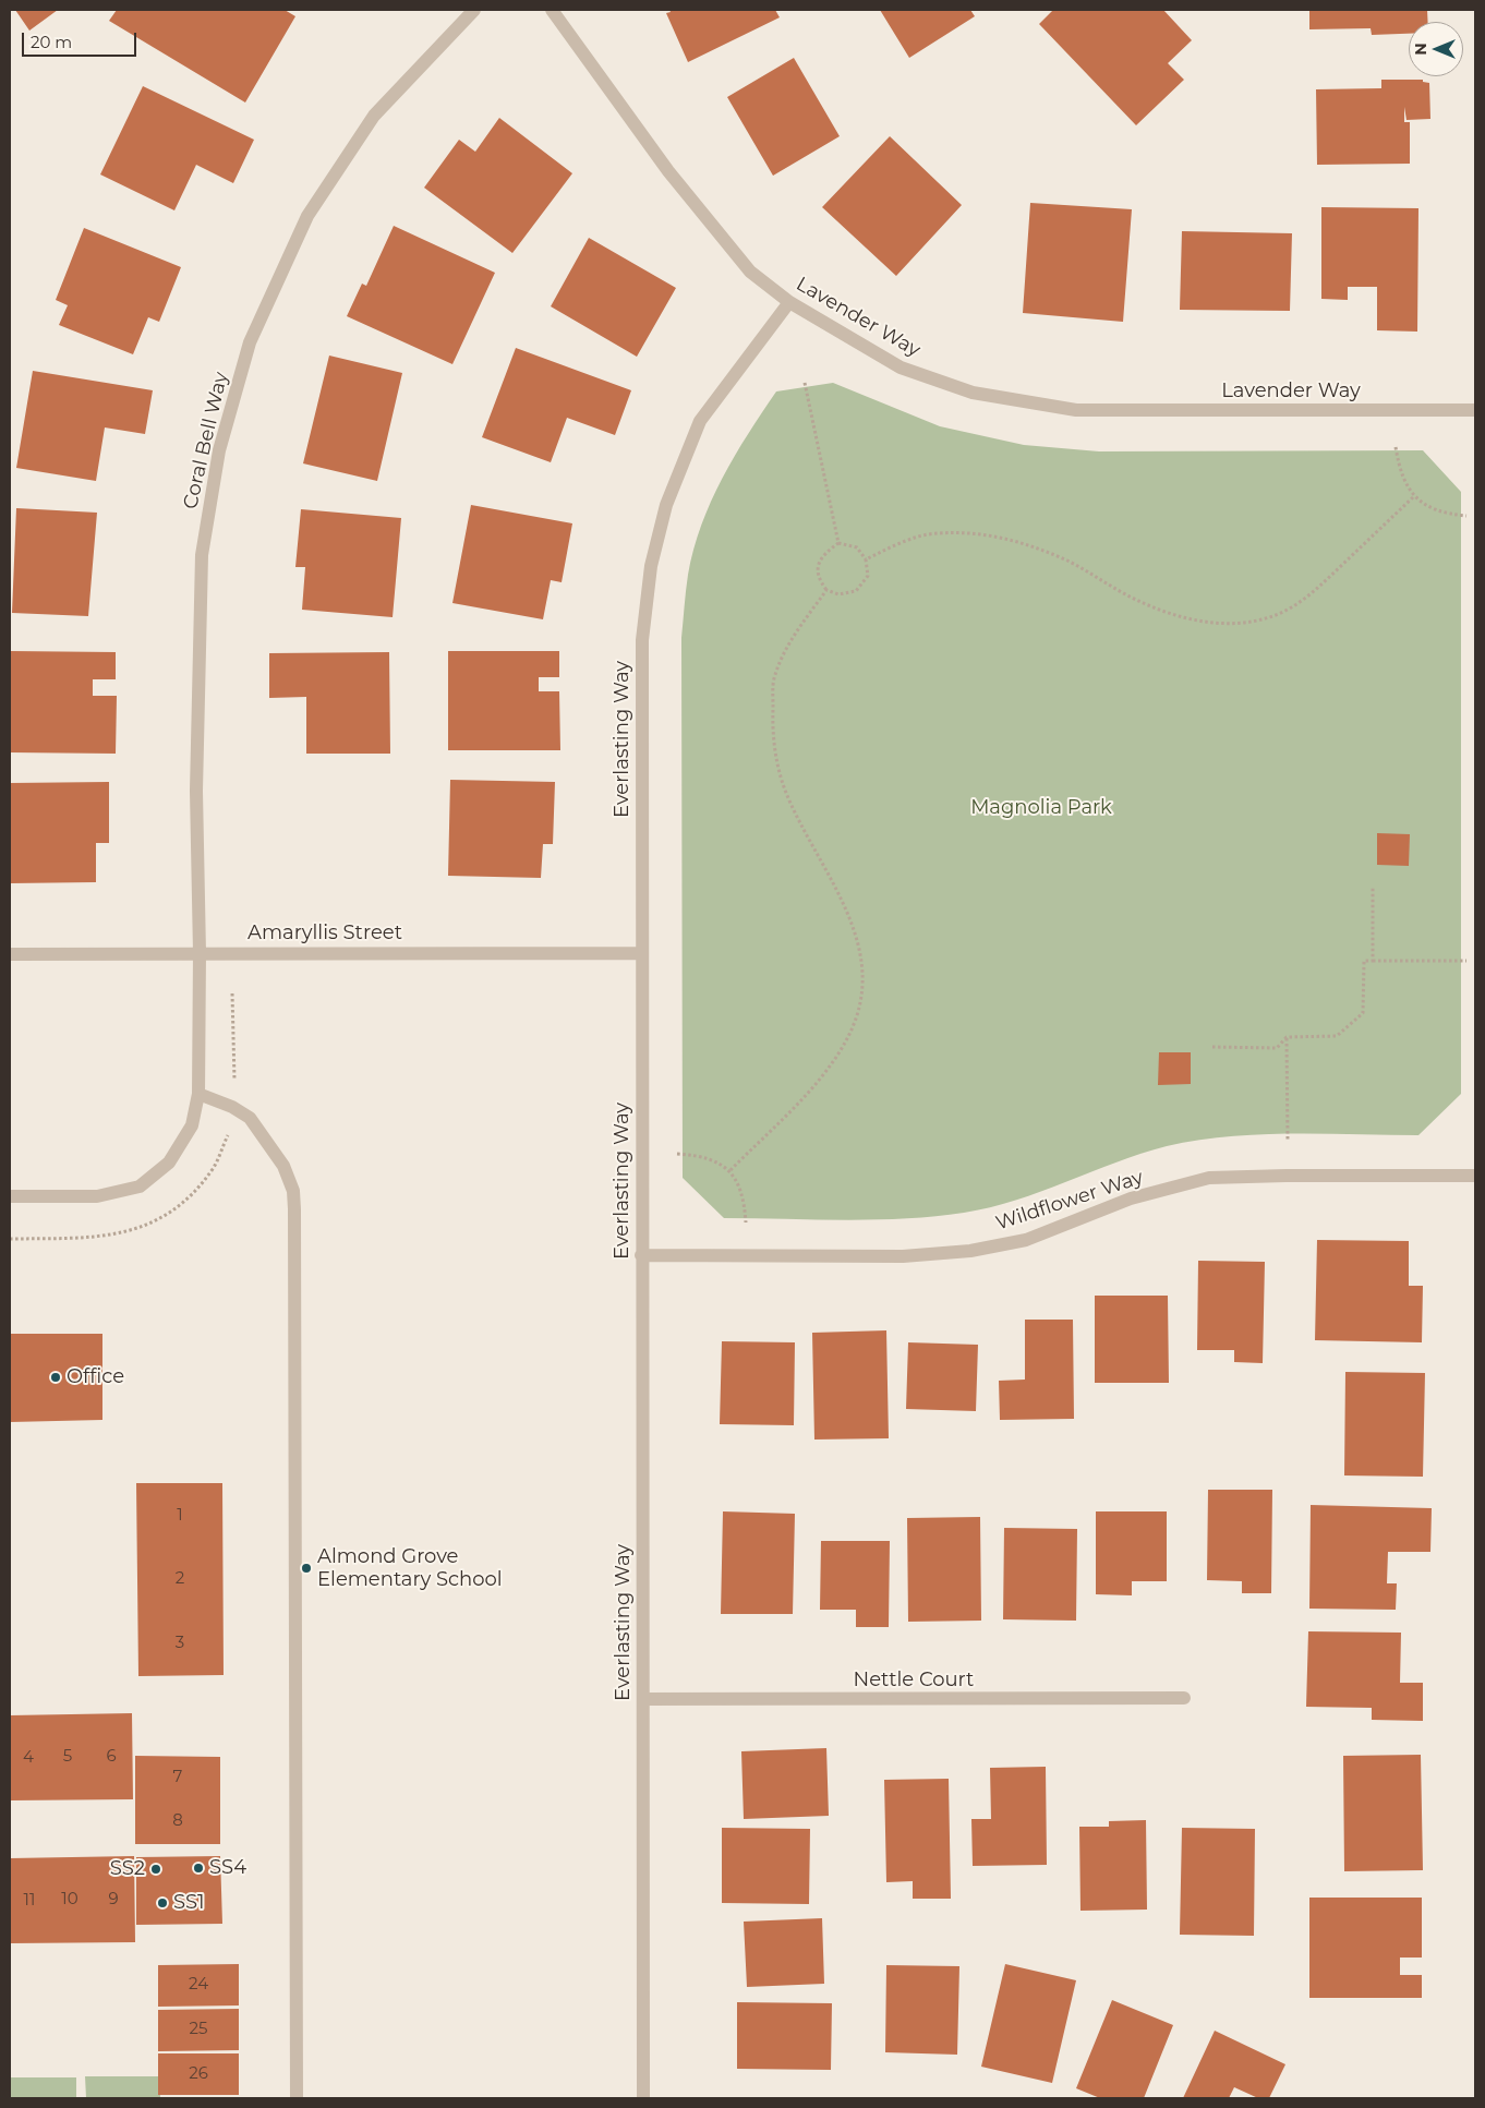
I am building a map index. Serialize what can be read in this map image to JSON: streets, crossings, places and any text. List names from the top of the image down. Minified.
{"streets":{"street":["Lavender Way","Coral Bell Way","Everlasting Way","Amaryllis Street","Wildflower Way","Nettle Court"]},"crossings":[["Lavender Way","Everlasting Way"],["Coral Bell Way","Amaryllis Street"],["Everlasting Way","Amaryllis Street"],["Everlasting Way","Wildflower Way"],["Everlasting Way","Nettle Court"]],"parks":["Magnolia Park"],"places":["Office","Almond Grove Elementary School","SS4","SS2","SS1"],"house_numbers":["1","2","3","5","6","4","7","8","10","9","11","24","25","26"],"scale_bar":"20 m","north":"left"}
